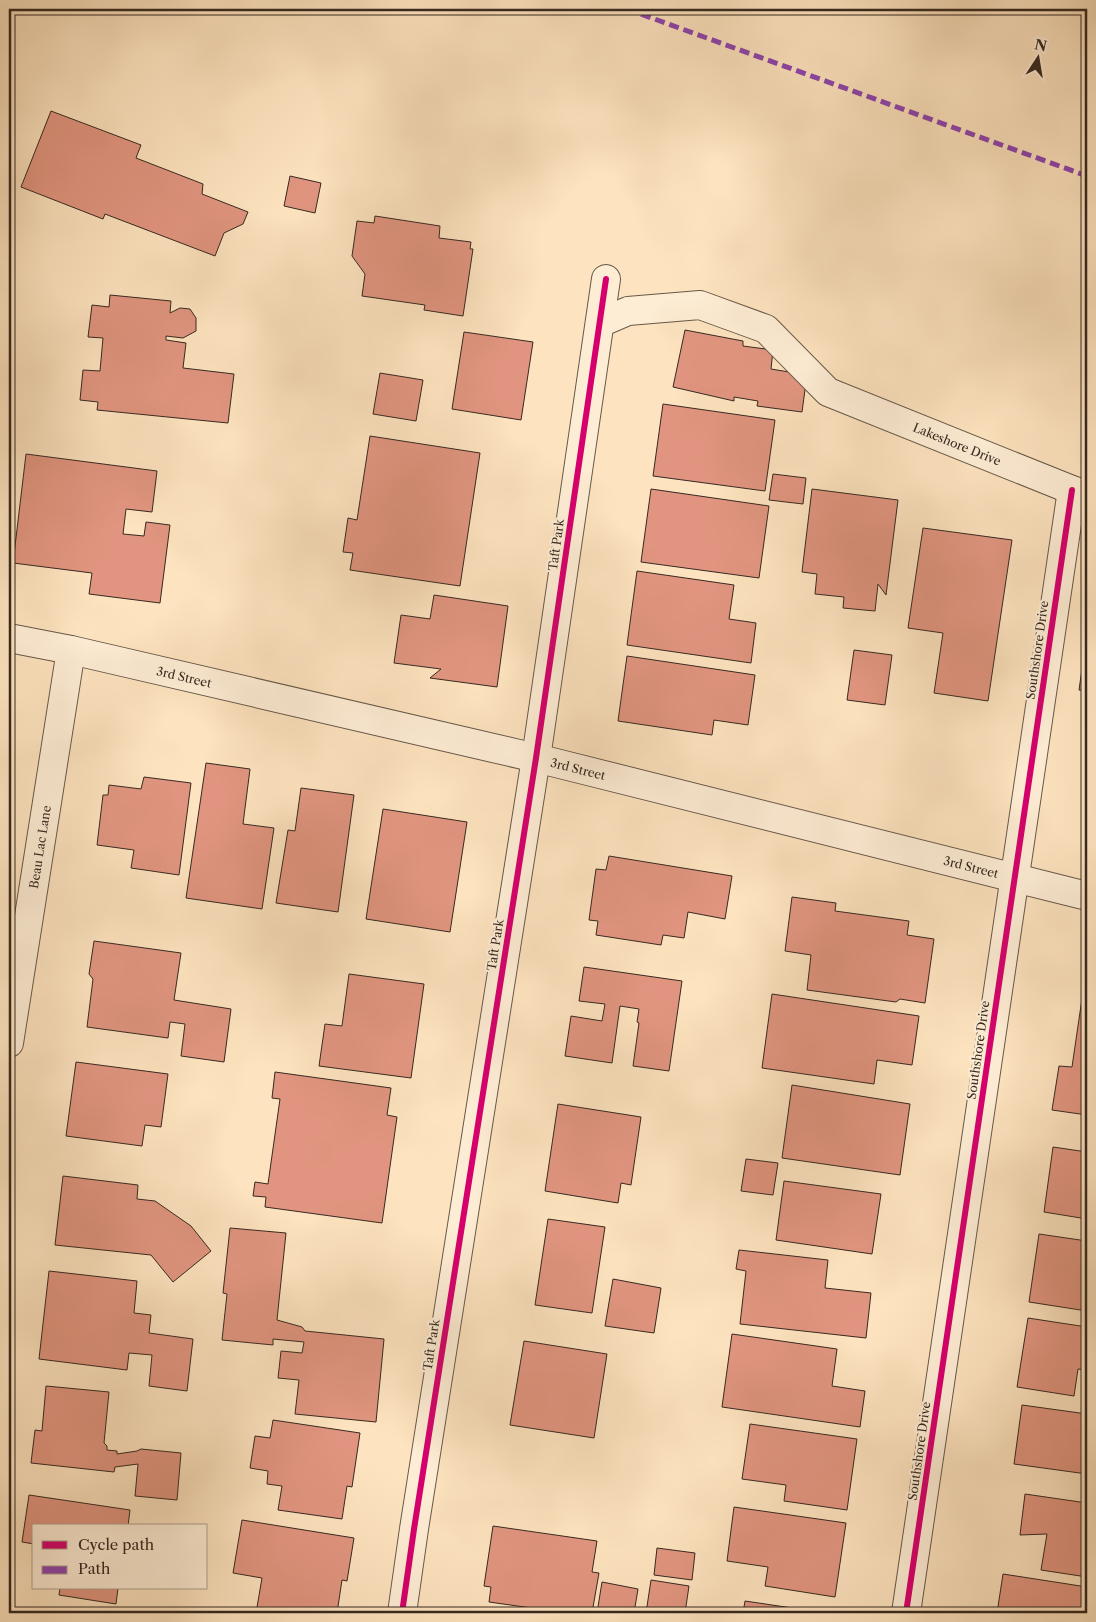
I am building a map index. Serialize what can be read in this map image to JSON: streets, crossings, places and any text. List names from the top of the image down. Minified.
{"streets":{"street":["Lakeshore Drive","Taft Park","Southshore Drive","3rd Street","Beau Lac Lane"]},"crossings":[["Lakeshore Drive","Taft Park"],["Lakeshore Drive","Southshore Drive"],["Taft Park","3rd Street"],["Southshore Drive","3rd Street"],["3rd Street","Beau Lac Lane"]],"legend":["Cycle path","Path"],"north":"top"}
